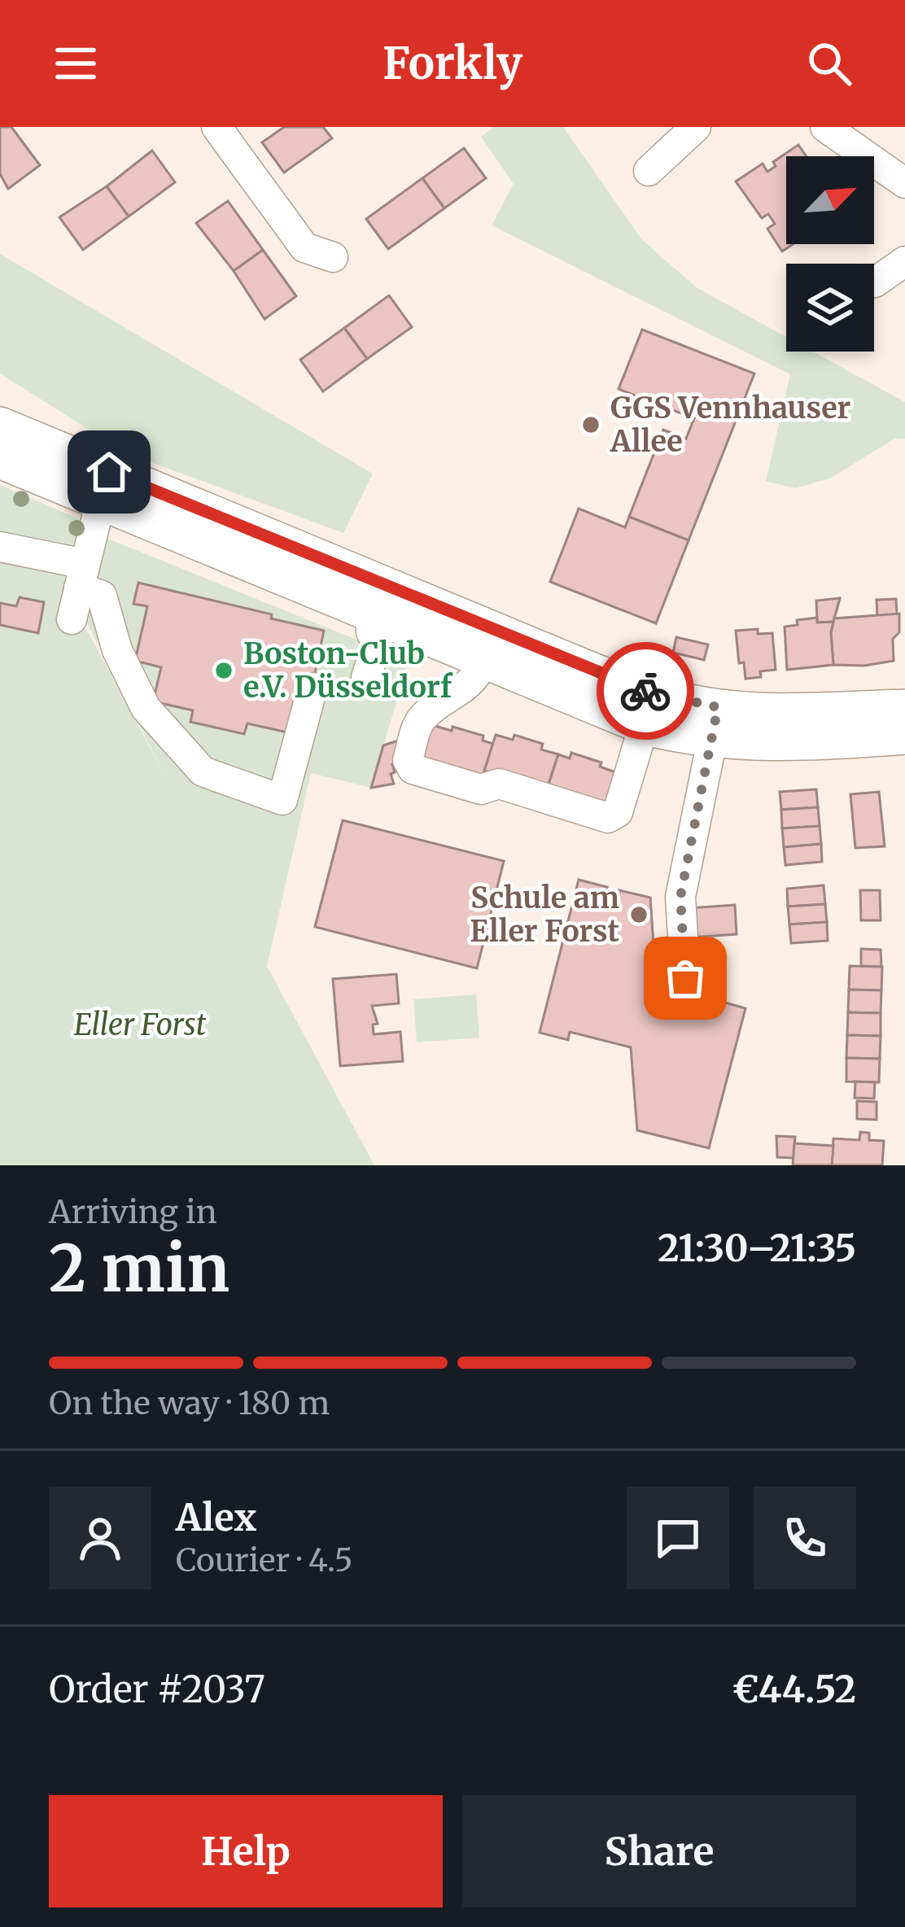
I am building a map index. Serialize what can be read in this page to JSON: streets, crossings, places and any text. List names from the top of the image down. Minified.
{"parks":["Eller Forst"],"places":["GGS Vennhauser Allee","Boston-Club e.V. Düsseldorf","Schule am Eller Forst"],"north":"top right","page":{"header":"Forkly","heading":["2 min","Arriving in","21:30–21:35"],"panel":["Alex","Courier · 4.5","Order #2037","€44.52"],"bar":"On the way · 180 m","buttons":["Help","Share"]}}
